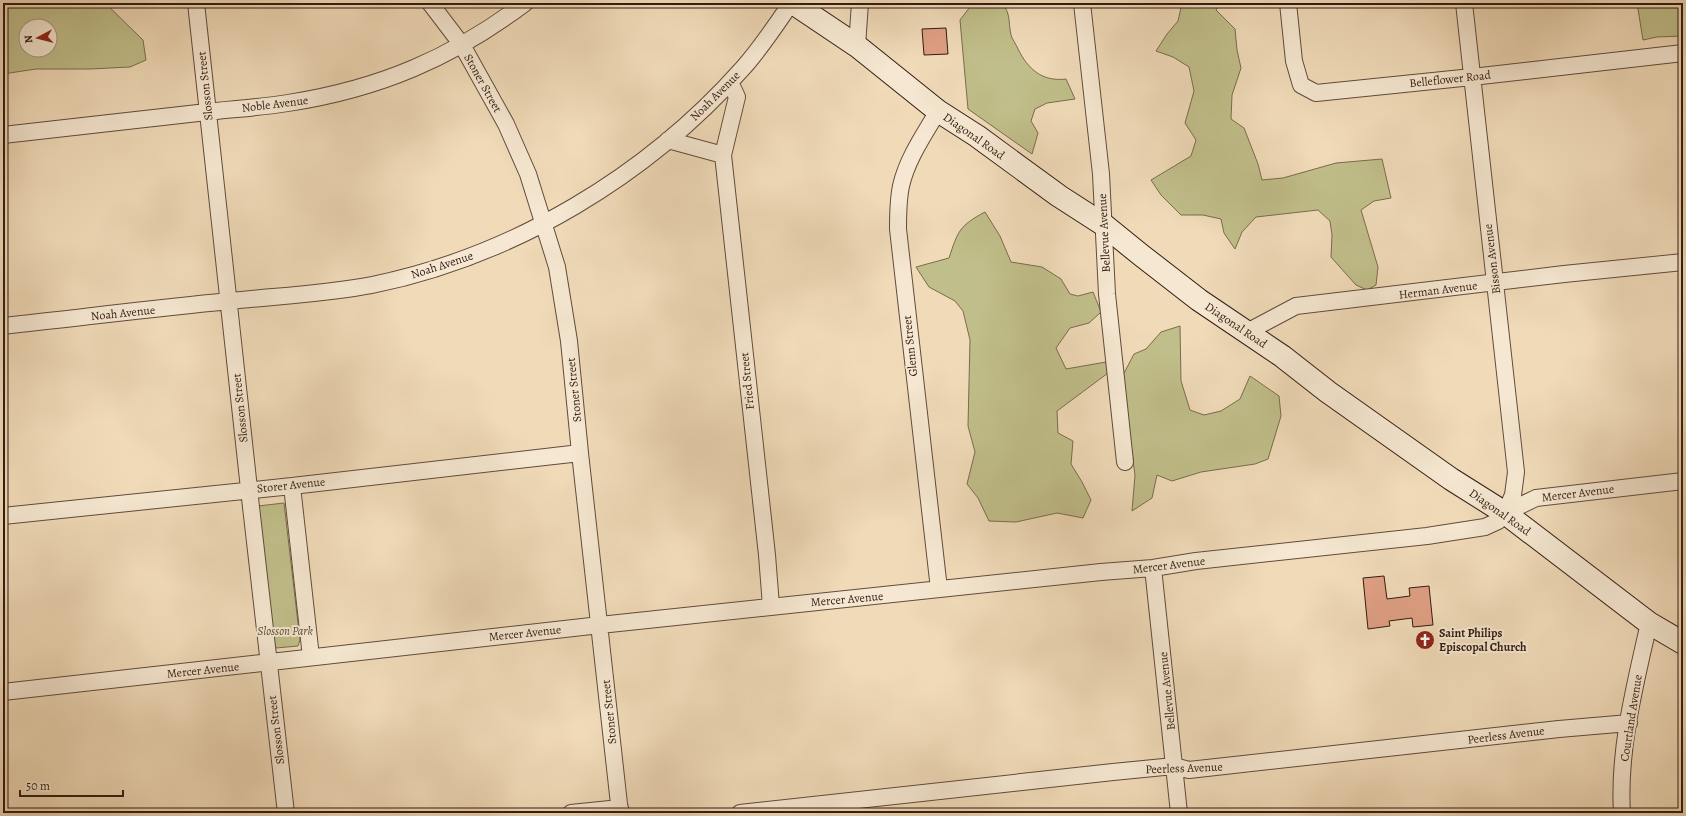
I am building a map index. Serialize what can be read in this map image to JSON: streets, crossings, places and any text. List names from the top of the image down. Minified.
{"streets":{"street":["Belleflower Road","Stoner Street","Slosson Street","Noah Avenue","Noble Avenue","Diagonal Road","Bellevue Avenue","Bisson Avenue","Herman Avenue","Glenn Street","Fried Street","Storer Avenue","Mercer Avenue","Courtland Avenue","Peerless Avenue"]},"crossings":[["Belleflower Road","Bisson Avenue"],["Stoner Street","Noah Avenue"],["Stoner Street","Noble Avenue"],["Stoner Street","Storer Avenue"],["Stoner Street","Mercer Avenue"],["Slosson Street","Noah Avenue"],["Slosson Street","Noble Avenue"],["Slosson Street","Storer Avenue"],["Slosson Street","Mercer Avenue"],["Noah Avenue","Diagonal Road"],["Noah Avenue","Fried Street"],["Diagonal Road","Bellevue Avenue"],["Diagonal Road","Bisson Avenue"],["Diagonal Road","Herman Avenue"],["Diagonal Road","Glenn Street"],["Diagonal Road","Mercer Avenue"],["Diagonal Road","Courtland Avenue"],["Bellevue Avenue","Mercer Avenue"],["Bellevue Avenue","Peerless Avenue"],["Bisson Avenue","Herman Avenue"],["Bisson Avenue","Mercer Avenue"],["Glenn Street","Mercer Avenue"],["Fried Street","Mercer Avenue"],["Courtland Avenue","Peerless Avenue"]],"parks":["Slosson Park"],"places":{"church":["Saint Philips Episcopal Church"]},"scale_bar":"50 m","north":"left"}
